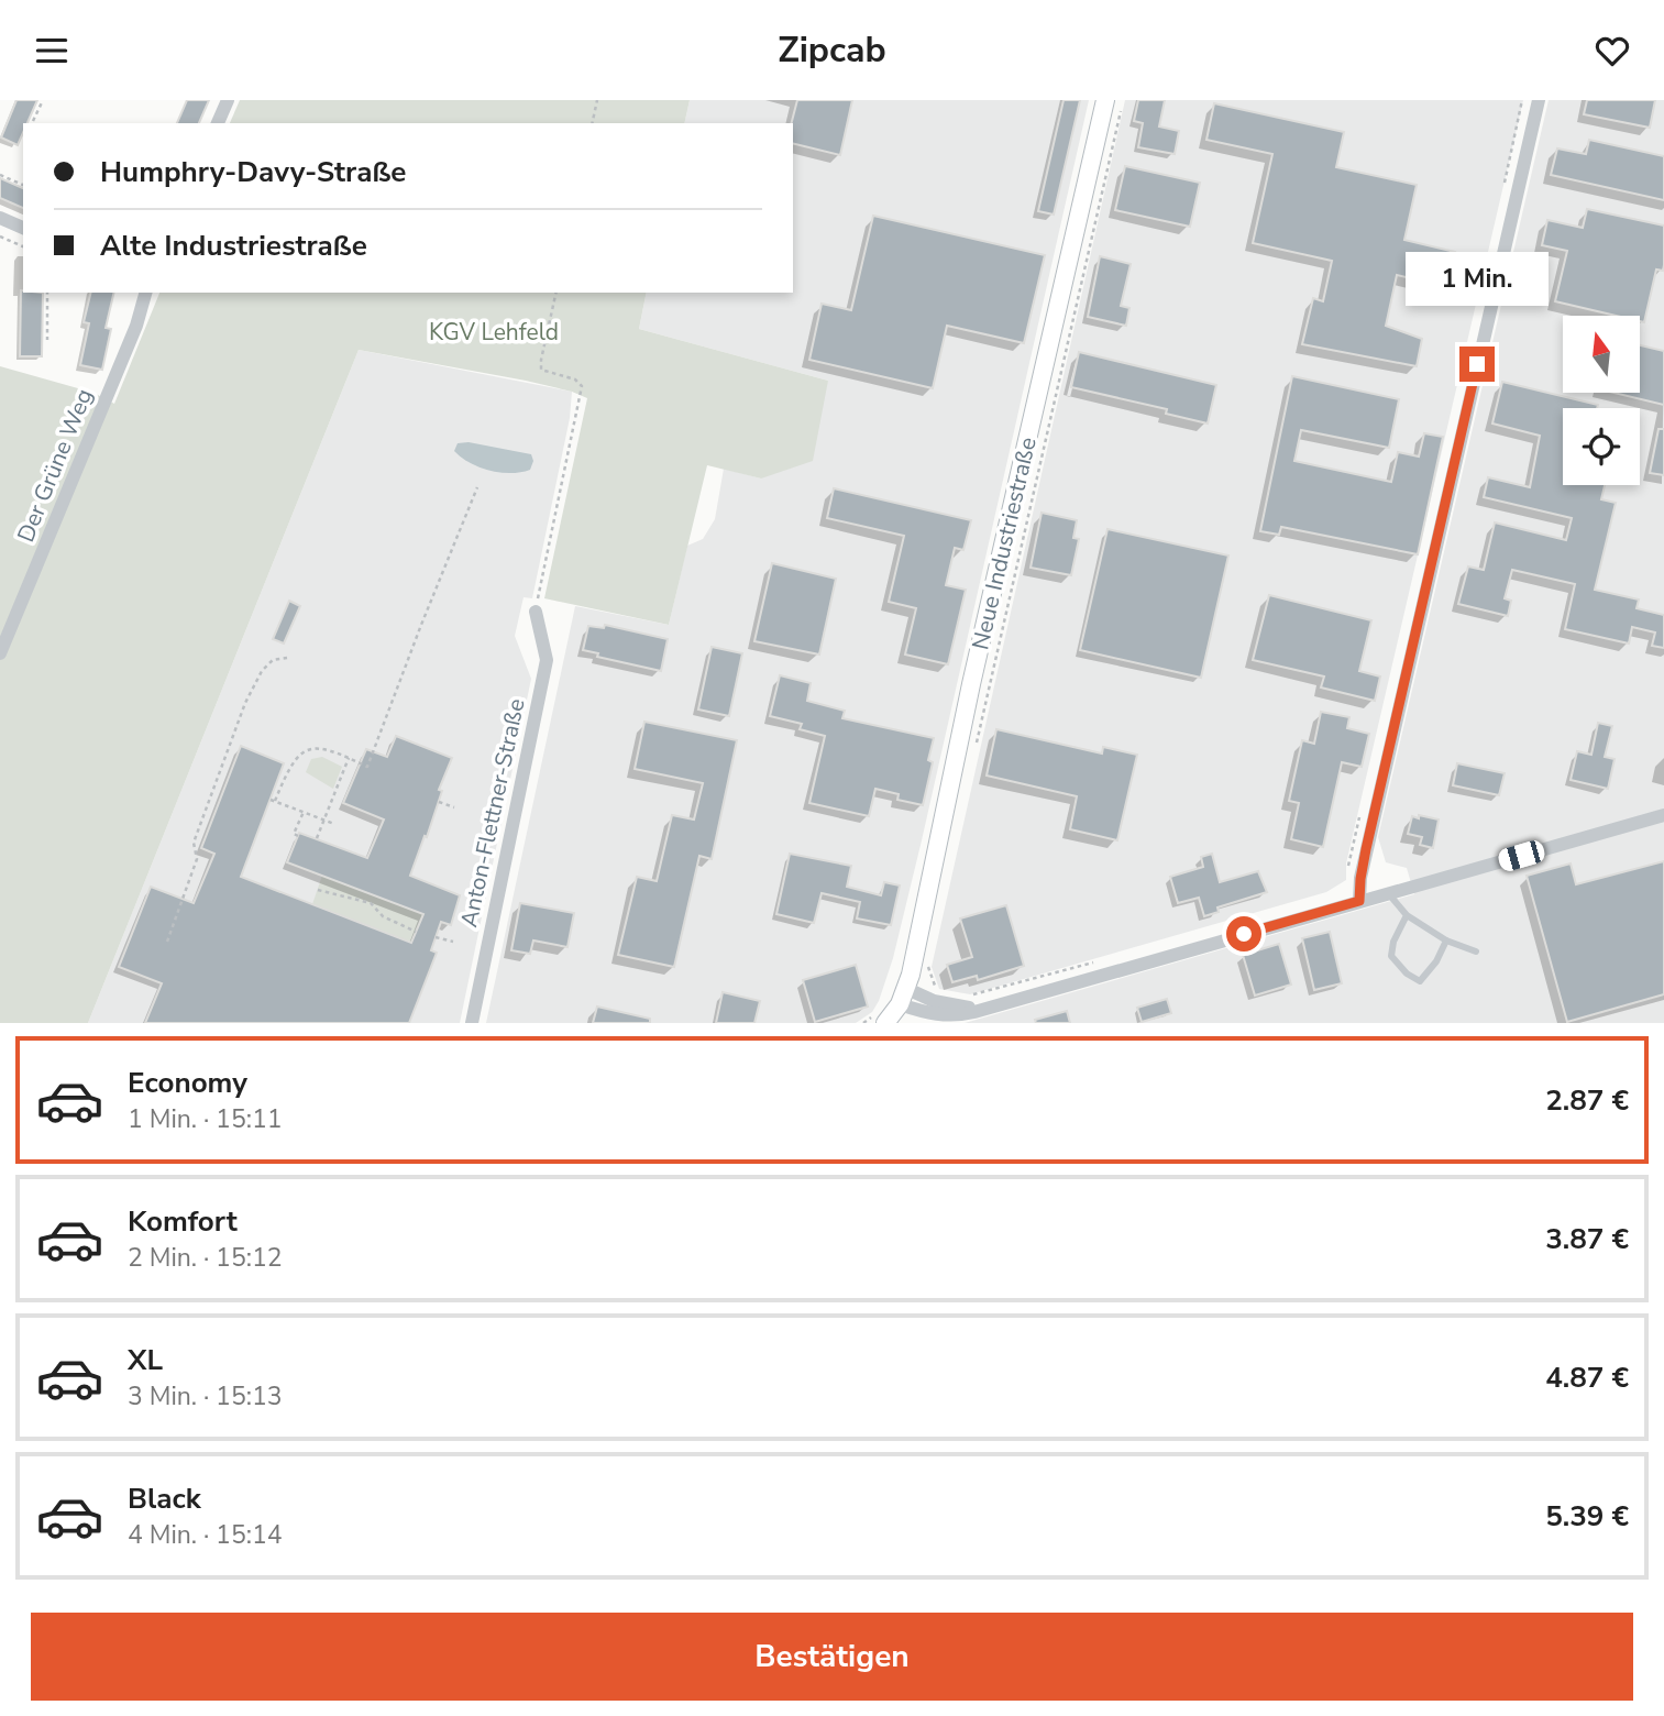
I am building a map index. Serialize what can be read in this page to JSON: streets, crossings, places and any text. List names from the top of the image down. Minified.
{"streets":{"street":["Der Grüne Weg","Neue Industriestraße","Anton-Flettner-Straße"]},"parks":["KGV Lehfeld"],"north":"top","page":{"header":"Zipcab","banner":["Humphry-Davy-Straße","Alte Industriestraße"],"bubble":"1 Min.","list":[{"name":"Economy","note":"1 Min. · 15:11","value":"2.87 €"},{"name":"Komfort","note":"2 Min. · 15:12","value":"3.87 €"},{"name":"XL","note":"3 Min. · 15:13","value":"4.87 €"},{"name":"Black","note":"4 Min. · 15:14","value":"5.39 €"}],"buttons":"Bestätigen"}}
